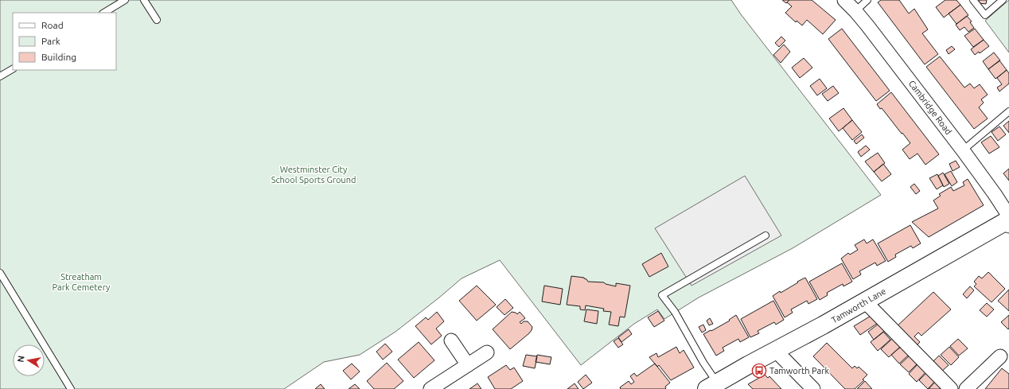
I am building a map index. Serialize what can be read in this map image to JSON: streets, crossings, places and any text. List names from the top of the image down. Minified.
{"streets":{"street":["Cambridge Road","Tamworth Lane"]},"crossings":[["Cambridge Road","Tamworth Lane"]],"parks":["Westminster City School Sports Ground","Streatham Park Cemetery"],"places":{"bus stop":["Tamworth Park"]},"legend":["Road","Park","Building"],"north":"left"}
